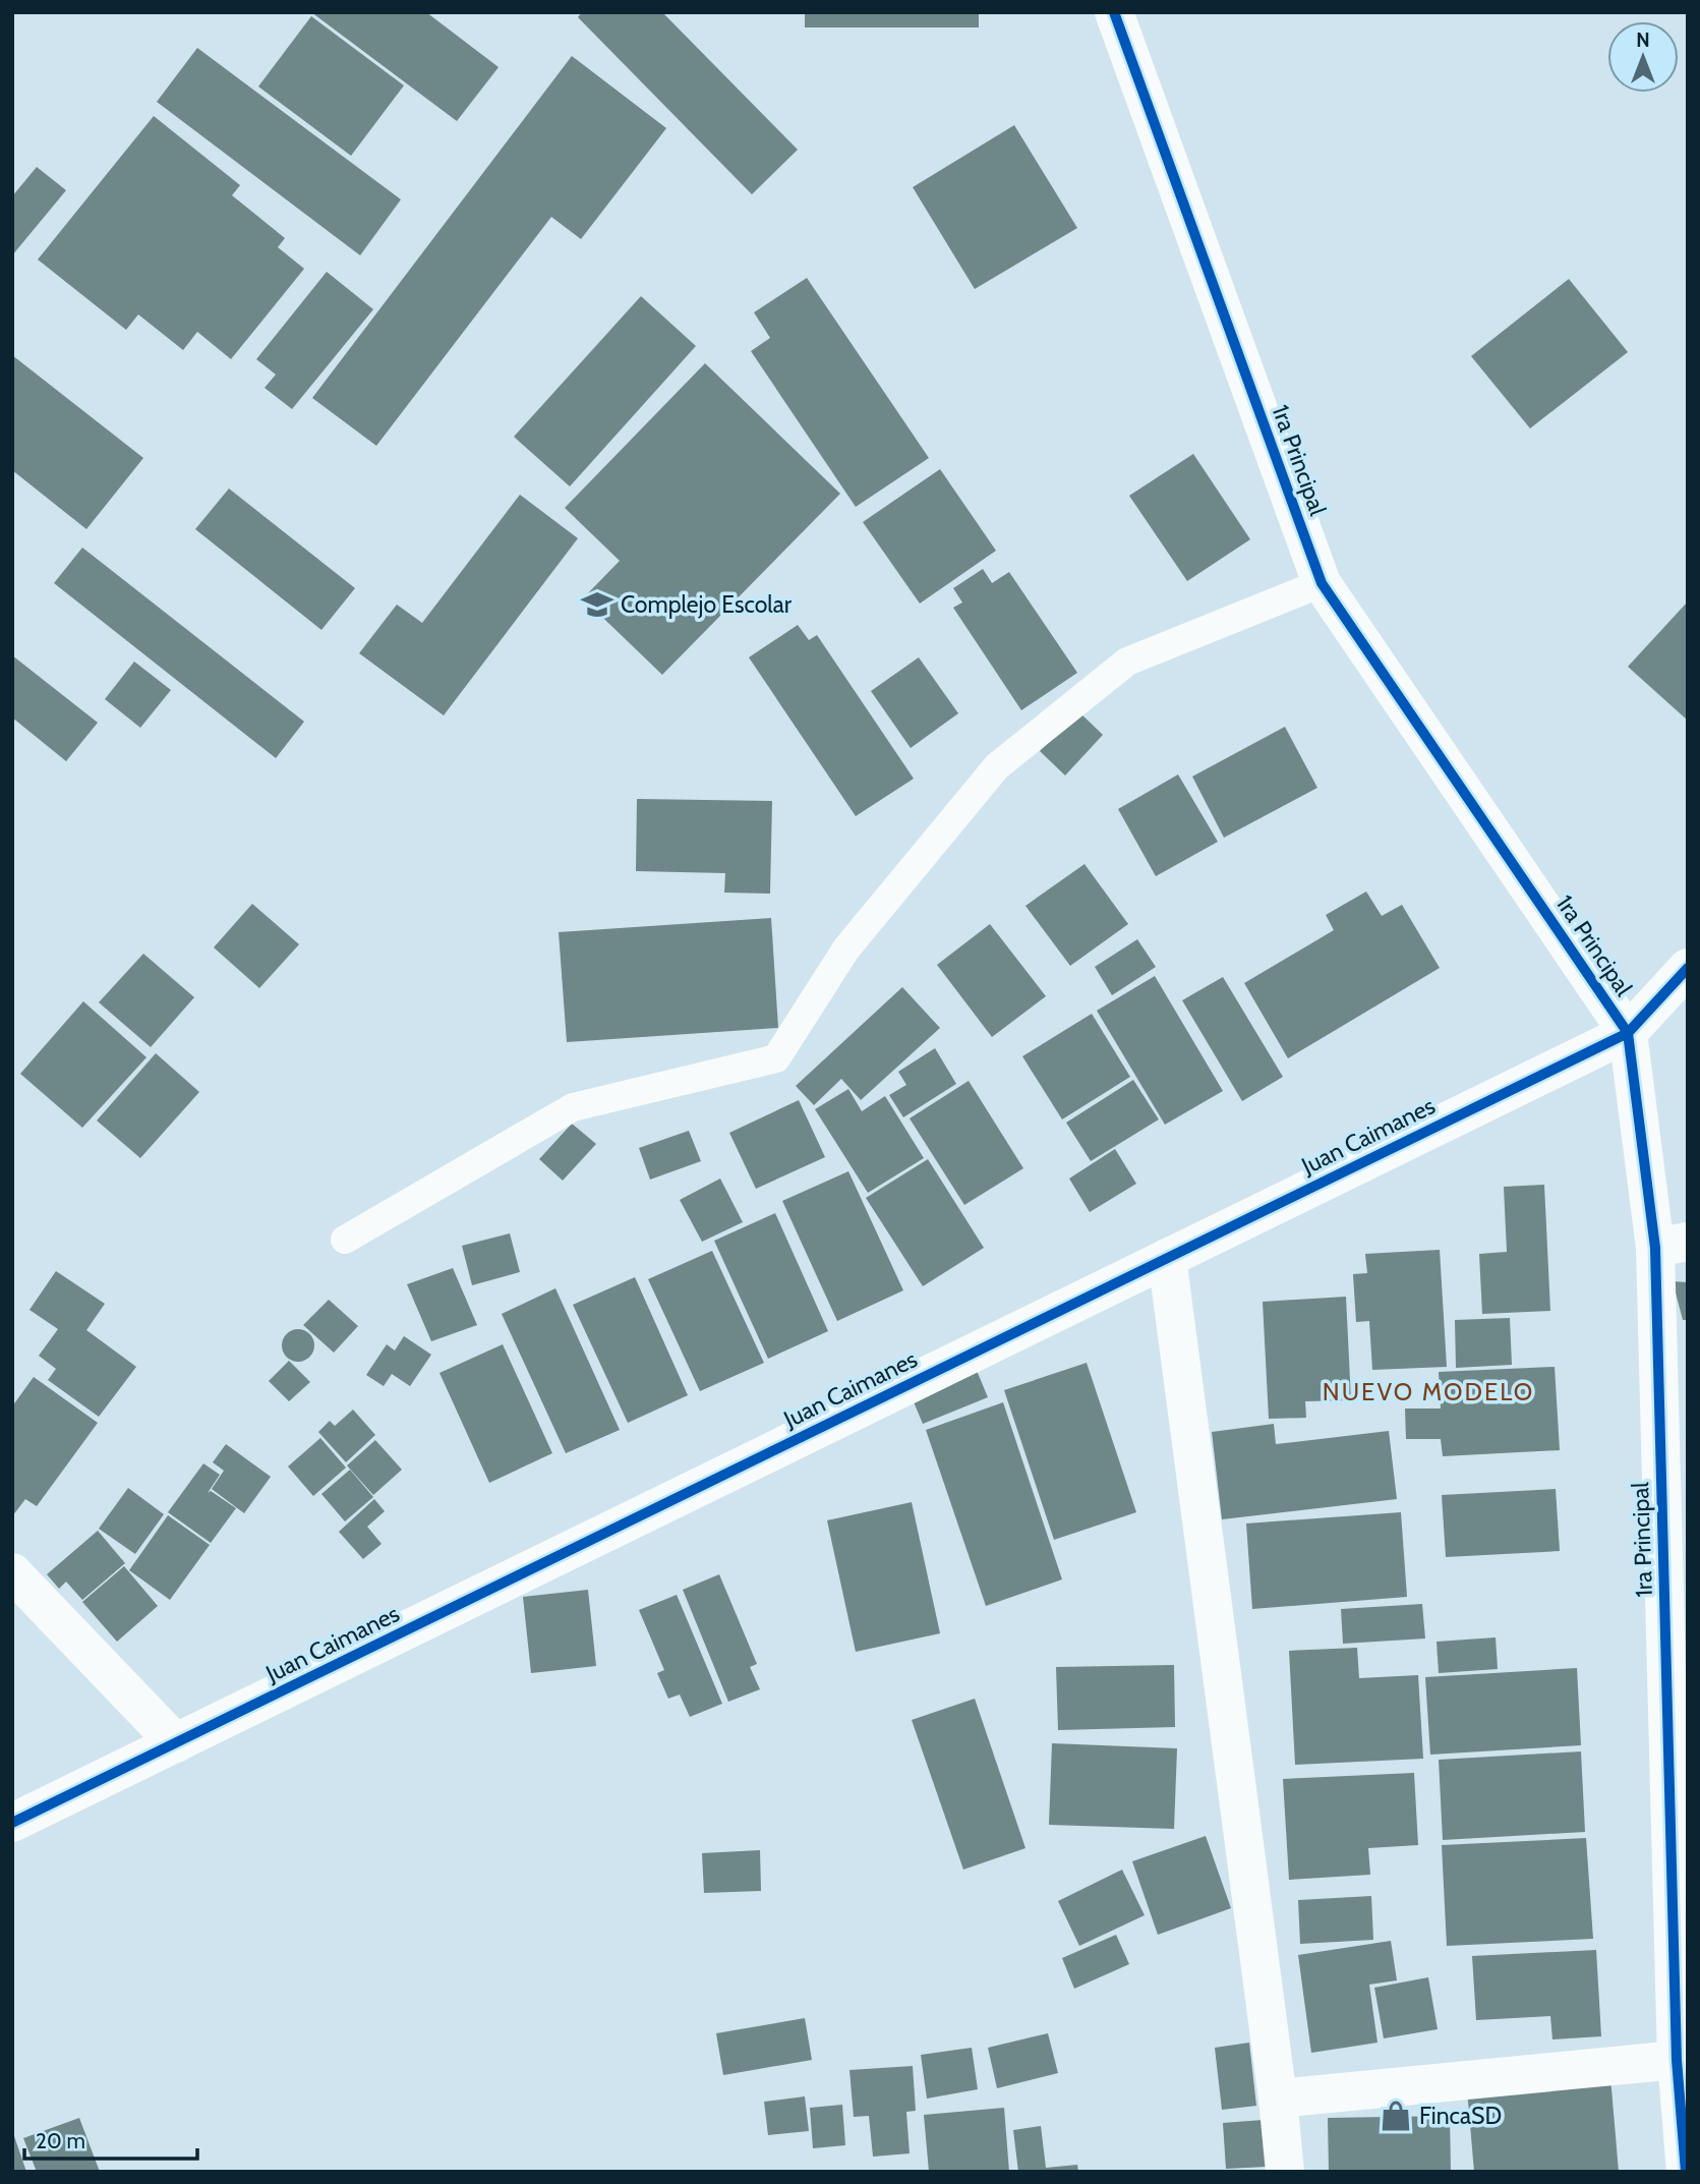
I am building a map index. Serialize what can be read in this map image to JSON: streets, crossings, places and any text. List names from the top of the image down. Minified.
{"streets":{"street":["1ra Principal","Juan Caimanes"]},"crossings":[["1ra Principal","Juan Caimanes"]],"districts":["NUEVO MODELO"],"places":{"school or university":["Complejo Escolar"],"shop":["FincaSD"]},"scale_bar":"20 m","north":"top"}
